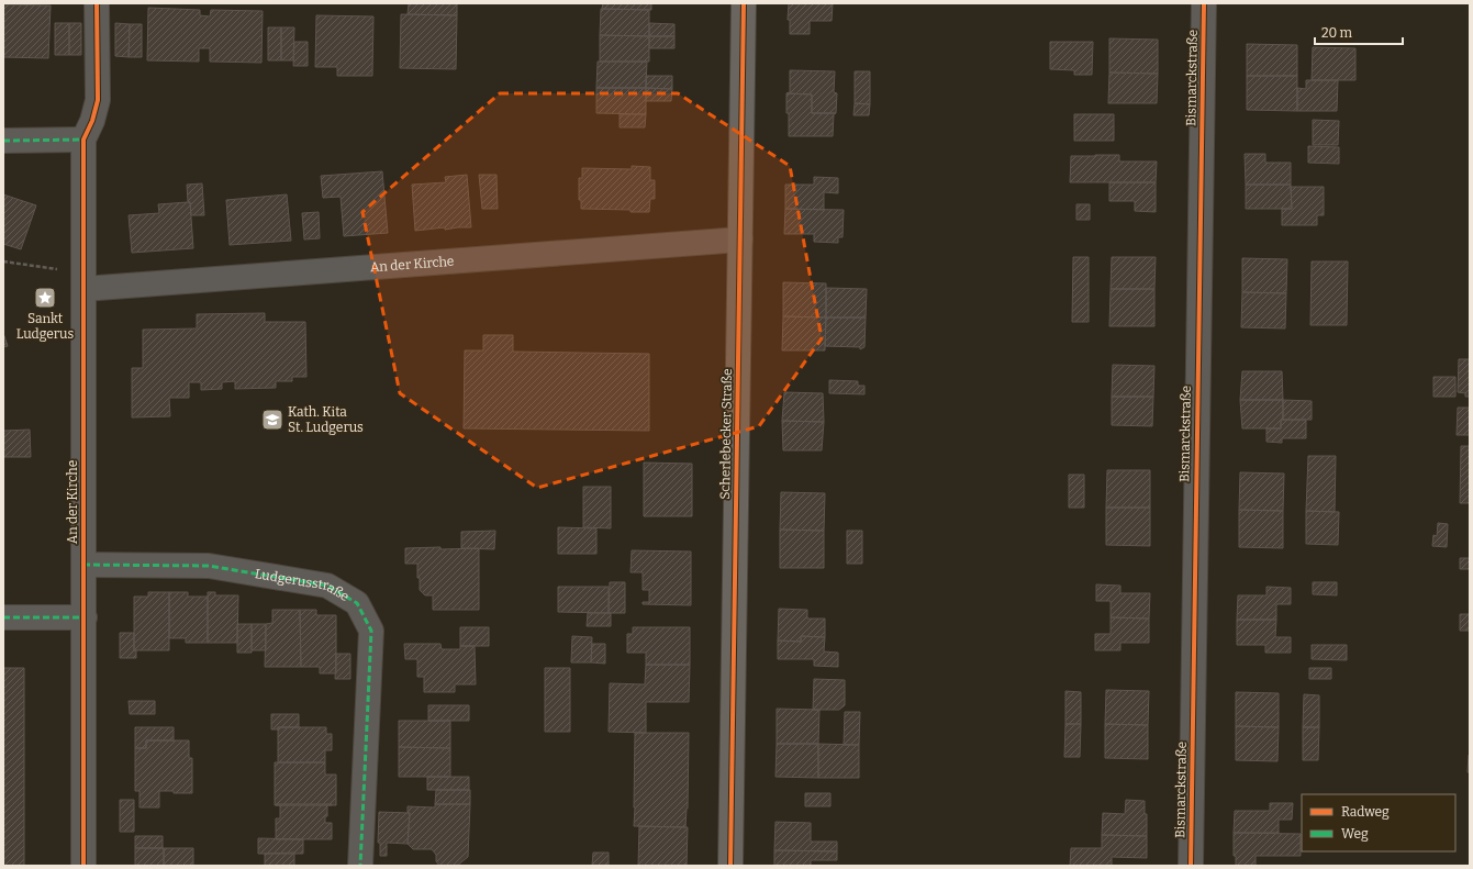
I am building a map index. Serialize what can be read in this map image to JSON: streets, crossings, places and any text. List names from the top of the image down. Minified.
{"streets":{"street":["Bismarckstraße","An der Kirche","Scherlebecker Straße","Ludgerusstraße"]},"crossings":[["An der Kirche","Scherlebecker Straße"],["An der Kirche","Ludgerusstraße"]],"places":{"place":["Sankt Ludgerus"],"school or university":["Kath. Kita St. Ludgerus"]},"legend":["Radweg","Weg"],"scale_bar":"20 m"}
